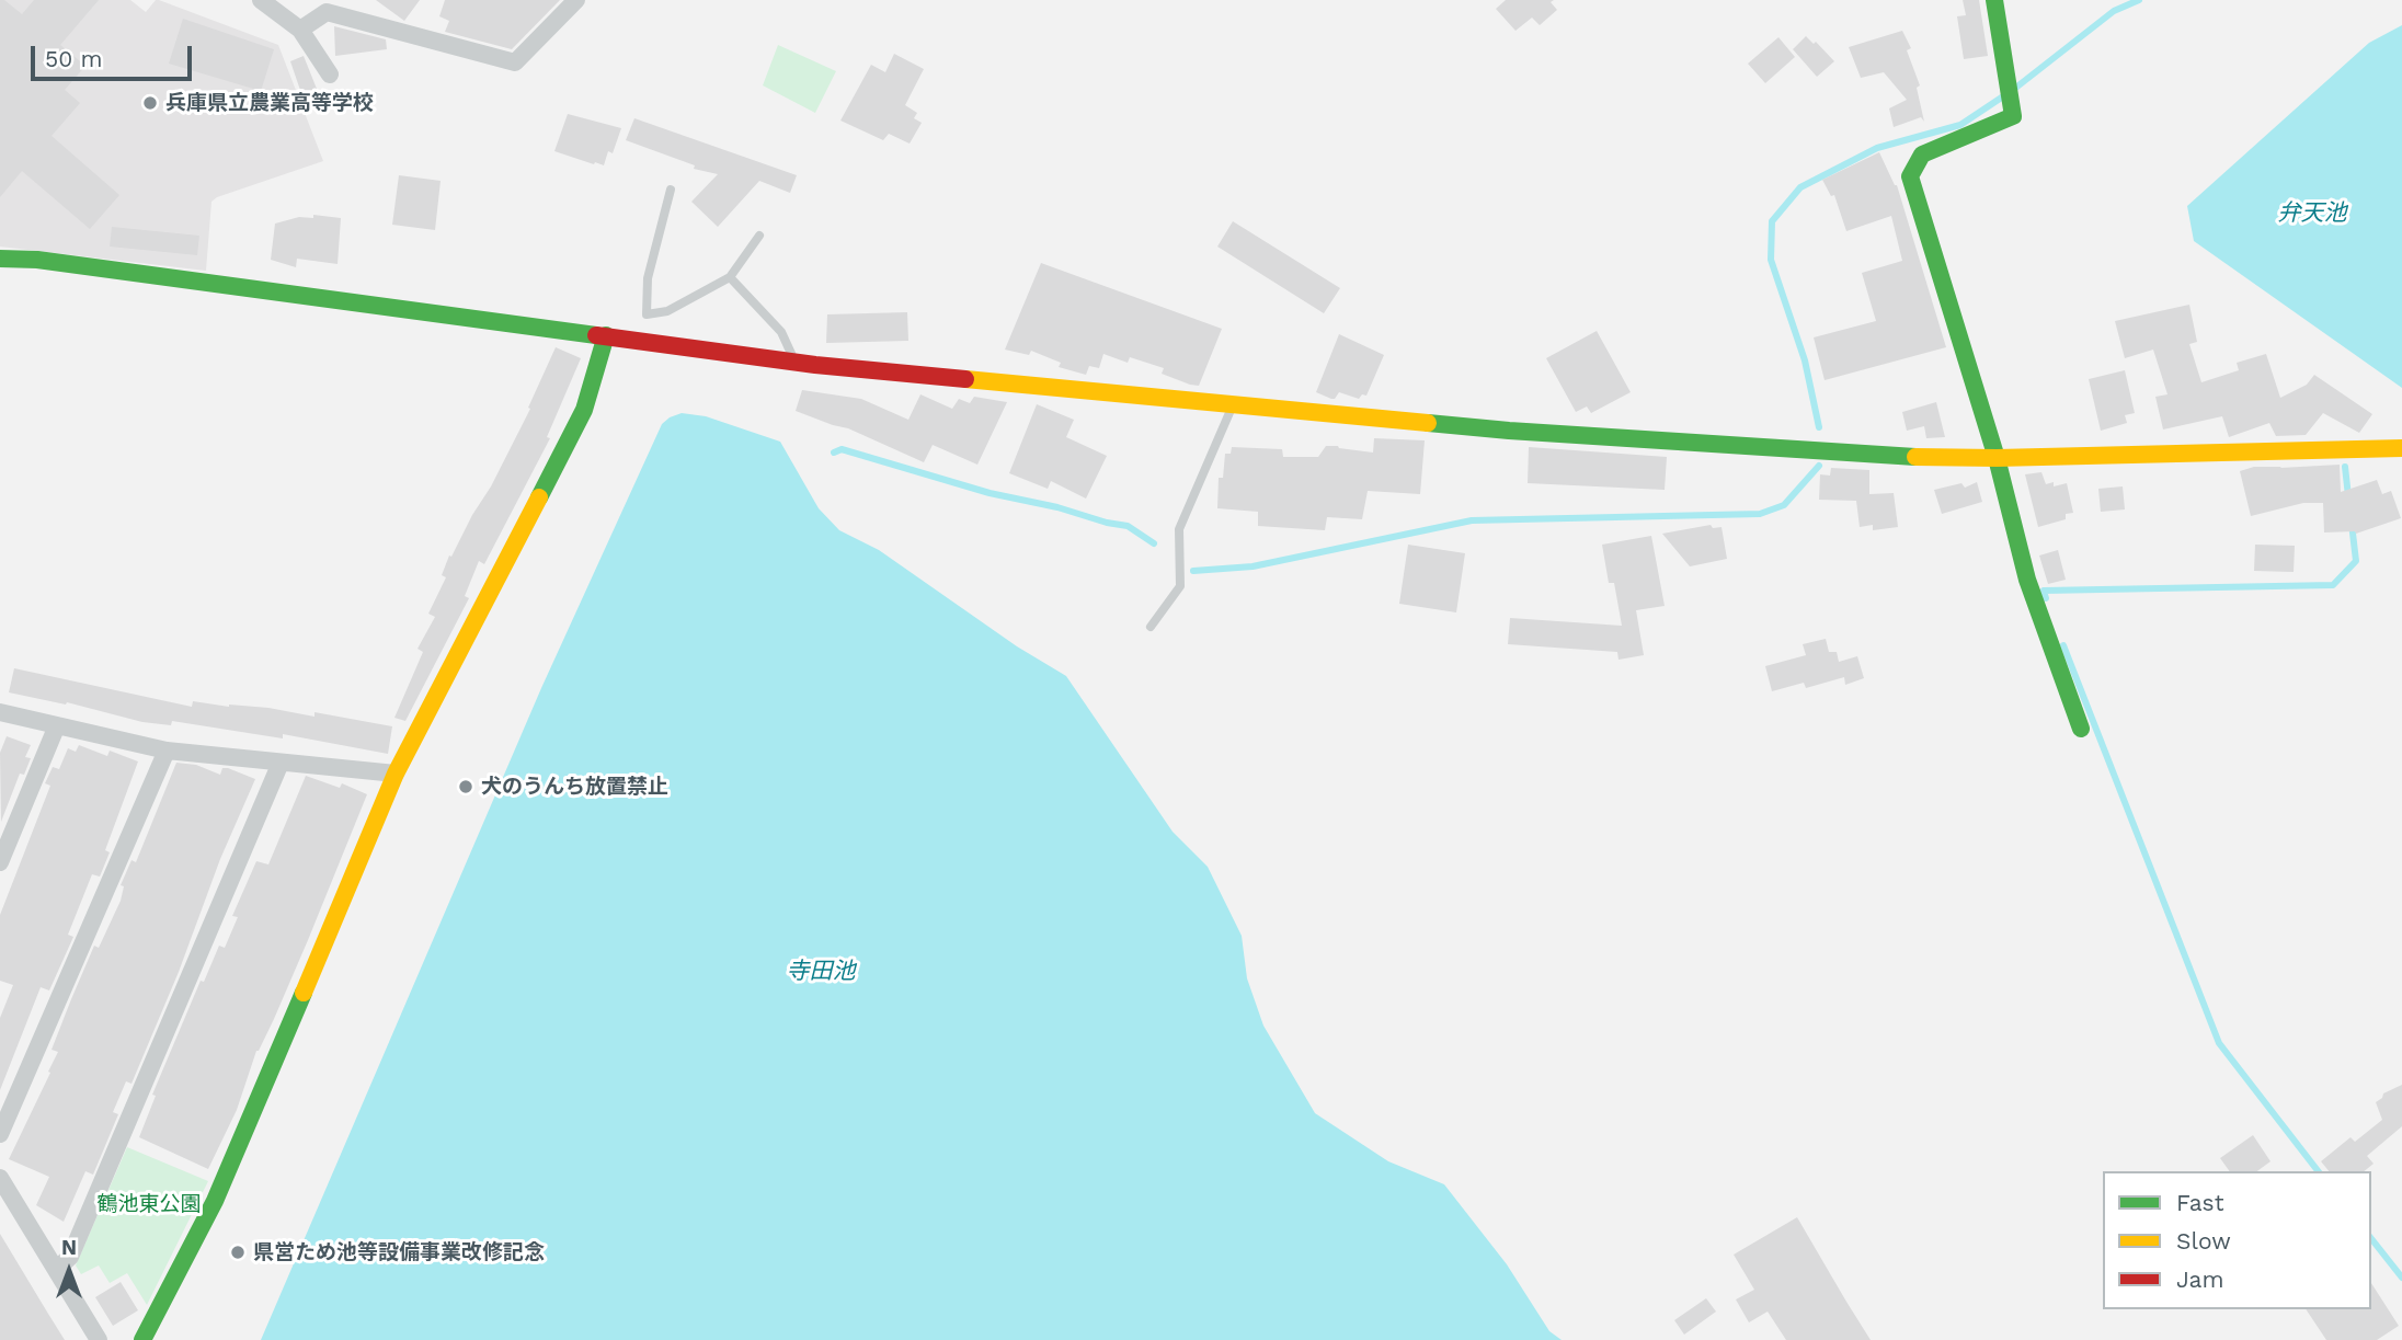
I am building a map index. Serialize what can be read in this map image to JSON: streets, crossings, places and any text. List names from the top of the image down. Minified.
{"water":["弁天池","寺田池"],"parks":["鶴池東公園"],"places":["兵庫県立農業高等学校","犬のうんち放置禁止","県営ため池等設備事業改修記念"],"legend":["Fast","Slow","Jam"],"scale_bar":"50 m","north":"top"}
